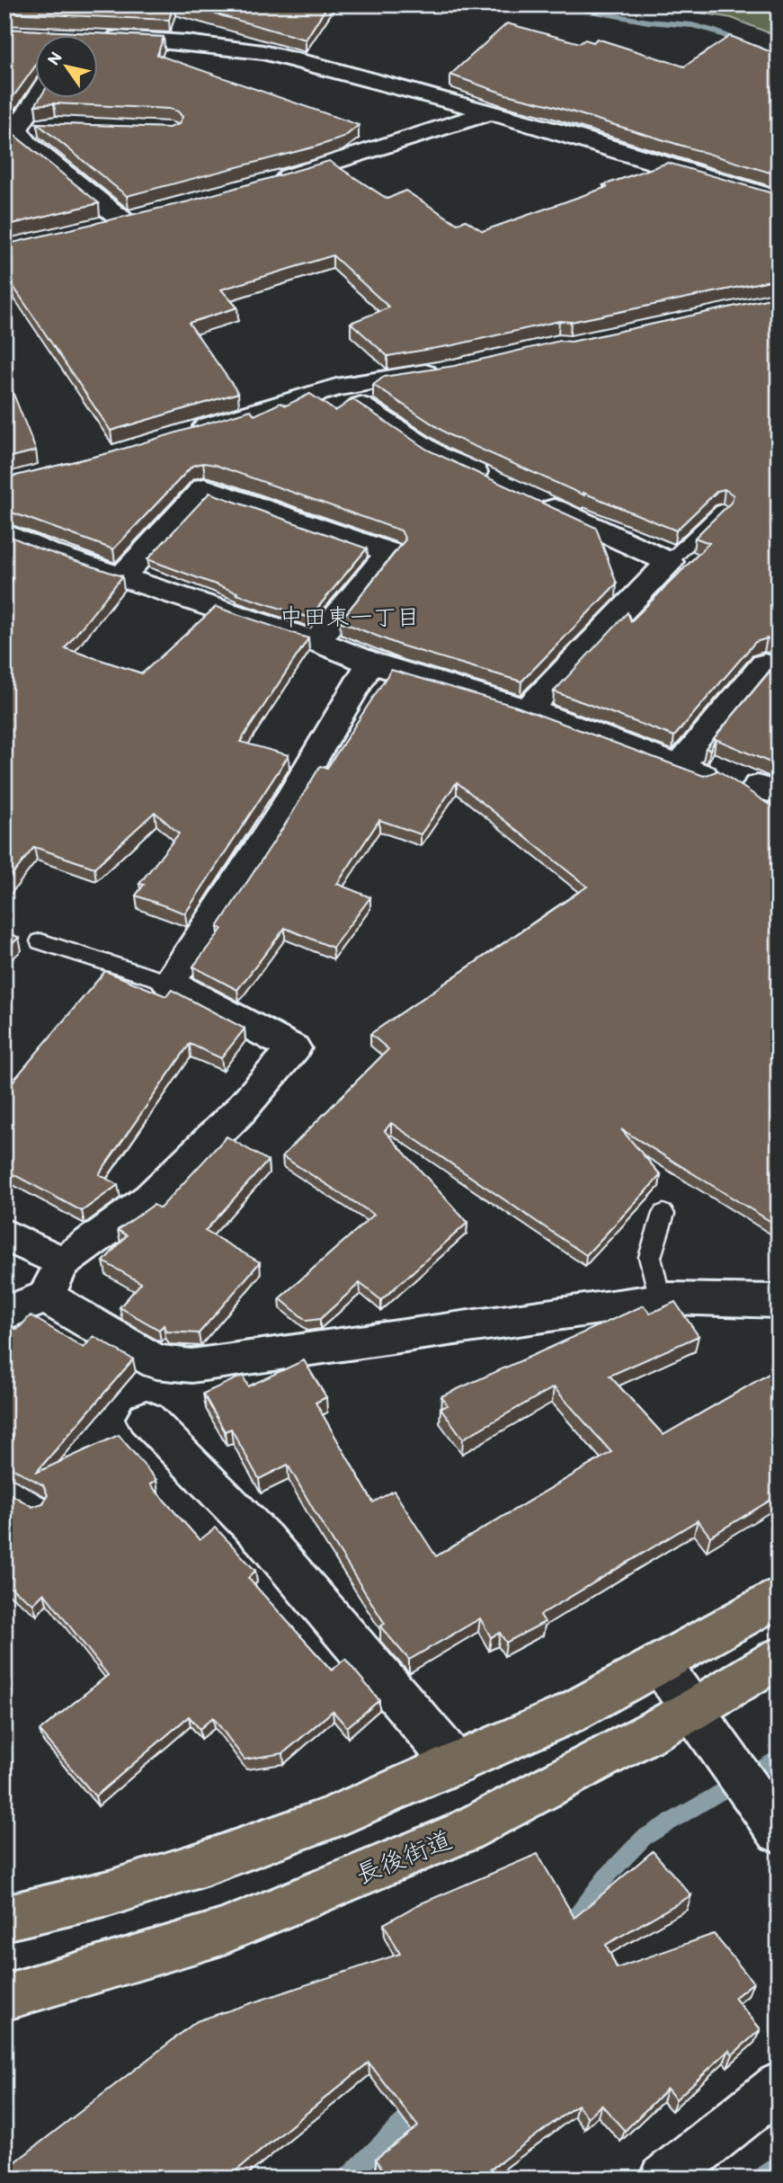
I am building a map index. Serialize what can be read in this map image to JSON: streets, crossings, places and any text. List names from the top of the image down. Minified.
{"streets":{"main road":["長後街道"]},"districts":["中田東一丁目"],"north":"top left"}
